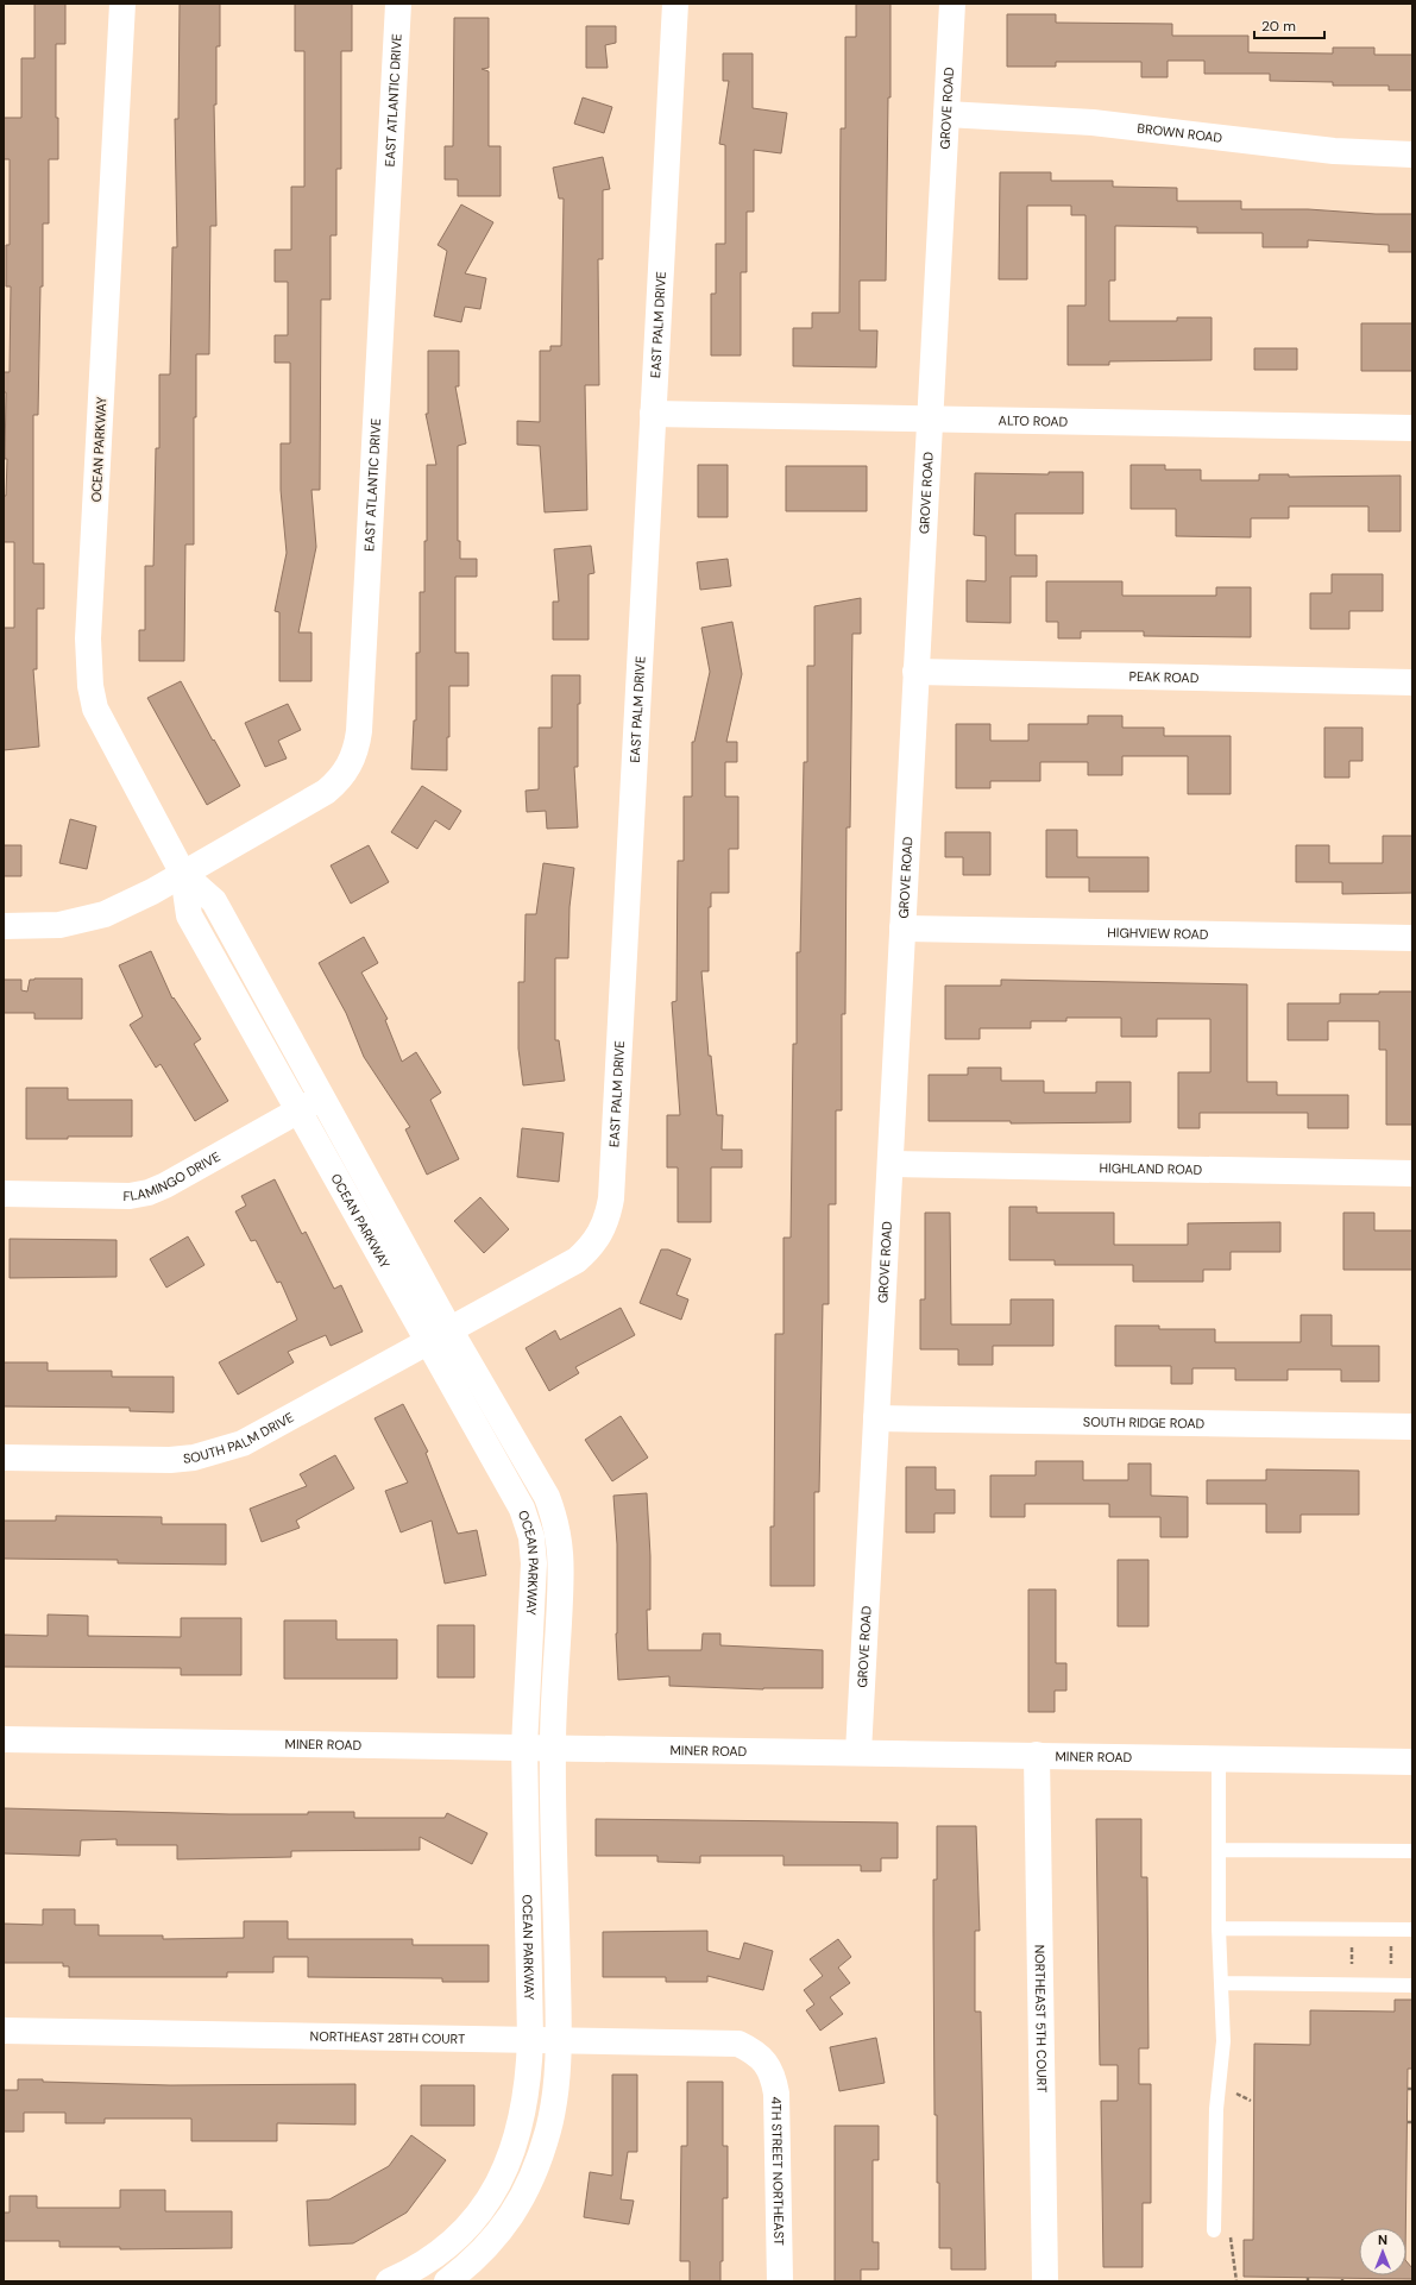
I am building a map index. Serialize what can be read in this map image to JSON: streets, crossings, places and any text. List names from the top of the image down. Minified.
{"streets":{"street":["EAST ATLANTIC DRIVE","GROVE ROAD","BROWN ROAD","EAST PALM DRIVE","ALTO ROAD","OCEAN PARKWAY","PEAK ROAD","HIGHVIEW ROAD","HIGHLAND ROAD","FLAMINGO DRIVE","SOUTH RIDGE ROAD","SOUTH PALM DRIVE","MINER ROAD","NORTHEAST 5TH COURT","NORTHEAST 28TH COURT","4TH STREET NORTHEAST"]},"crossings":[["EAST ATLANTIC DRIVE","OCEAN PARKWAY"],["GROVE ROAD","BROWN ROAD"],["GROVE ROAD","ALTO ROAD"],["GROVE ROAD","PEAK ROAD"],["GROVE ROAD","HIGHVIEW ROAD"],["GROVE ROAD","HIGHLAND ROAD"],["GROVE ROAD","SOUTH RIDGE ROAD"],["GROVE ROAD","MINER ROAD"],["EAST PALM DRIVE","ALTO ROAD"],["EAST PALM DRIVE","OCEAN PARKWAY"],["EAST PALM DRIVE","SOUTH PALM DRIVE"],["OCEAN PARKWAY","FLAMINGO DRIVE"],["OCEAN PARKWAY","SOUTH PALM DRIVE"],["OCEAN PARKWAY","MINER ROAD"],["OCEAN PARKWAY","NORTHEAST 28TH COURT"],["MINER ROAD","NORTHEAST 5TH COURT"],["NORTHEAST 28TH COURT","4TH STREET NORTHEAST"]],"scale_bar":"20 m","north":"top"}
